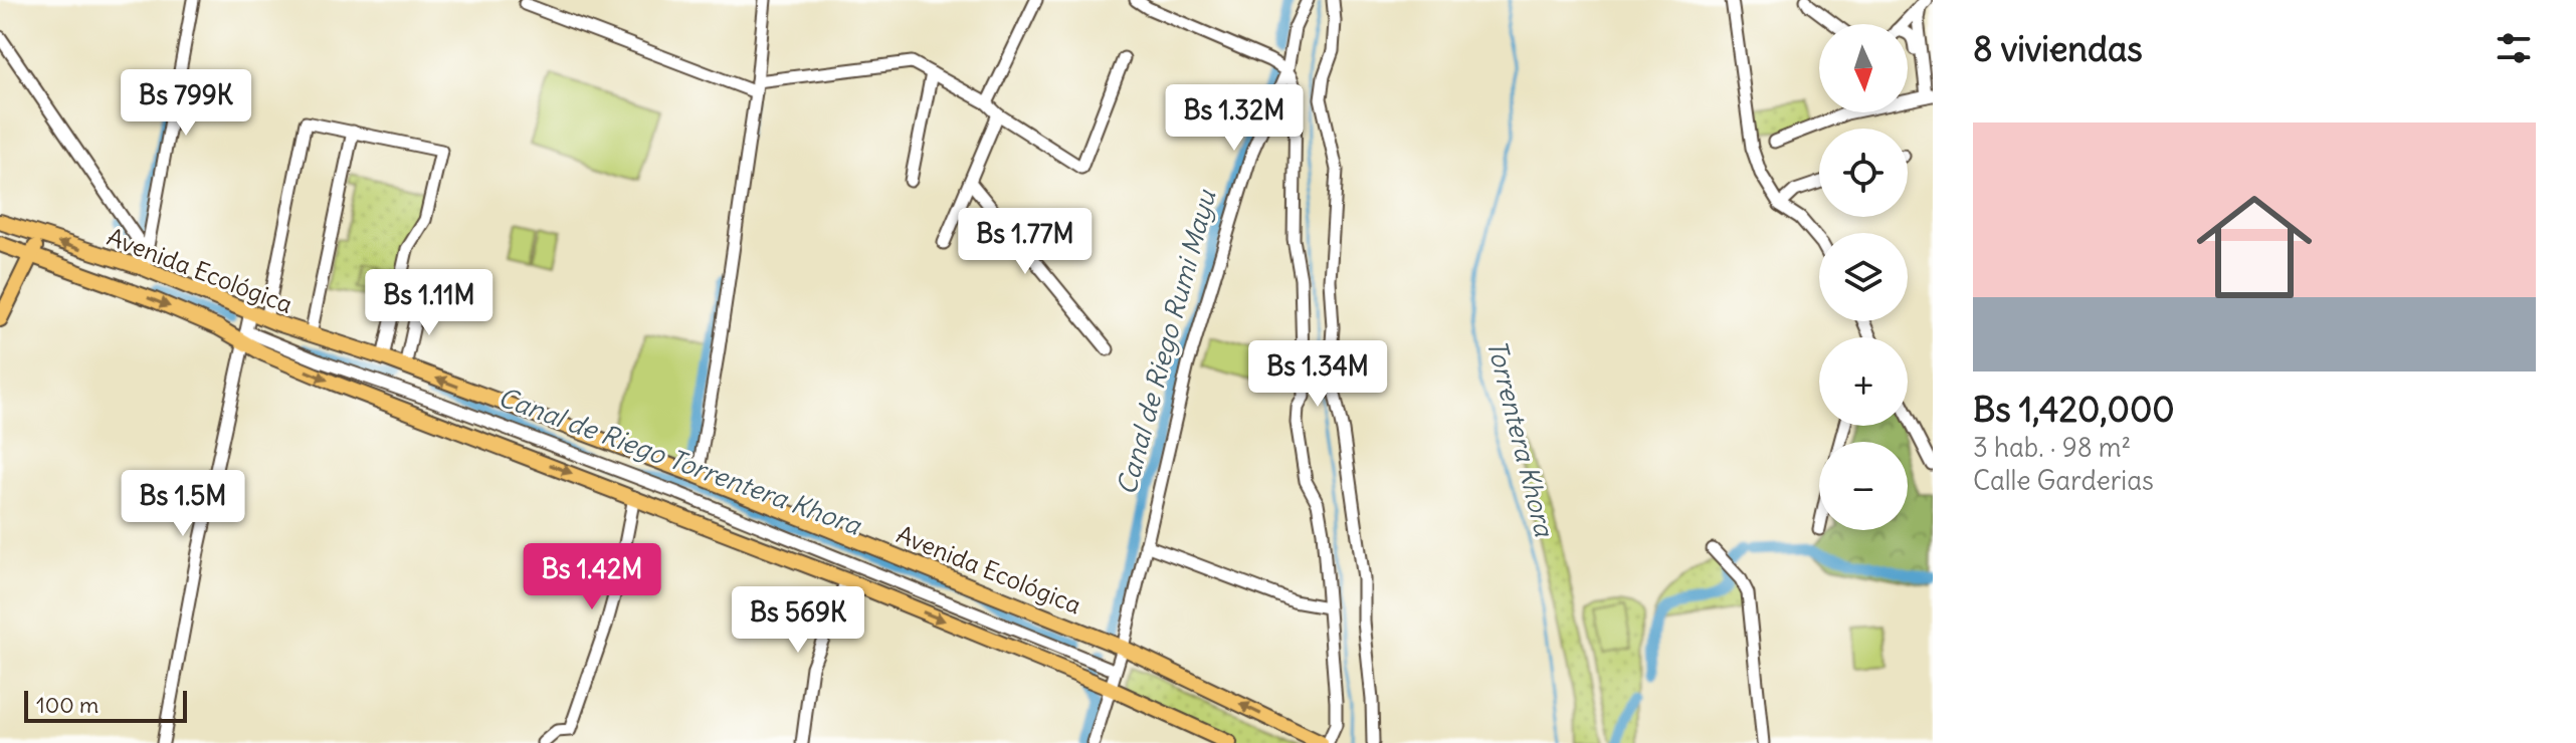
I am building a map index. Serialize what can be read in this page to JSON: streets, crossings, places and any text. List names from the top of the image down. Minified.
{"streets":{"main road":["Avenida Ecológica"]},"water":["Canal de Riego Rumi Mayu","Torrentera Khora","Canal de Riego Torrentera Khora"],"scale_bar":"100 m","north":"bottom","page":{"heading":"8 viviendas","map_buttons":["+","−"],"price":["Bs 799K","Bs 1.32M","Bs 1.77M","Bs 1.11M","Bs 1.34M","Bs 1.5M","Bs 1.42M","Bs 569K"],"list":[{"name":"Bs 1,420,000","note":"3 hab. · 98 m² · Calle Garderias"}],"scale":"100 m"}}
